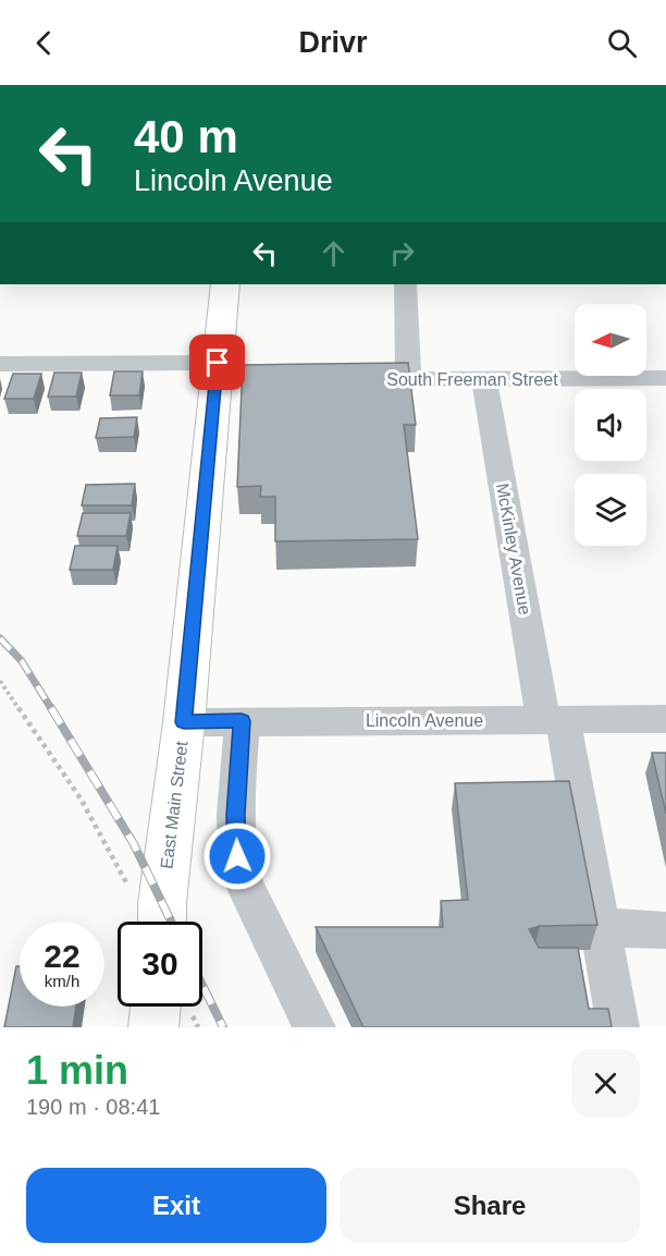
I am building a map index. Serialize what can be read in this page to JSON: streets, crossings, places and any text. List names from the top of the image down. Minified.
{"streets":{"main road":["East Main Street"],"street":["South Freeman Street","McKinley Avenue","Lincoln Avenue"]},"crossings":[["South Freeman Street","McKinley Avenue"],["McKinley Avenue","Lincoln Avenue"],["Lincoln Avenue","East Main Street"]],"north":"left","page":{"header":"Drivr","turn":["40 m","Lincoln Avenue"],"speed":"22 km/h","limit":"30","heading":["1 min","190 m · 08:41"],"buttons":["Exit","Share"]}}
